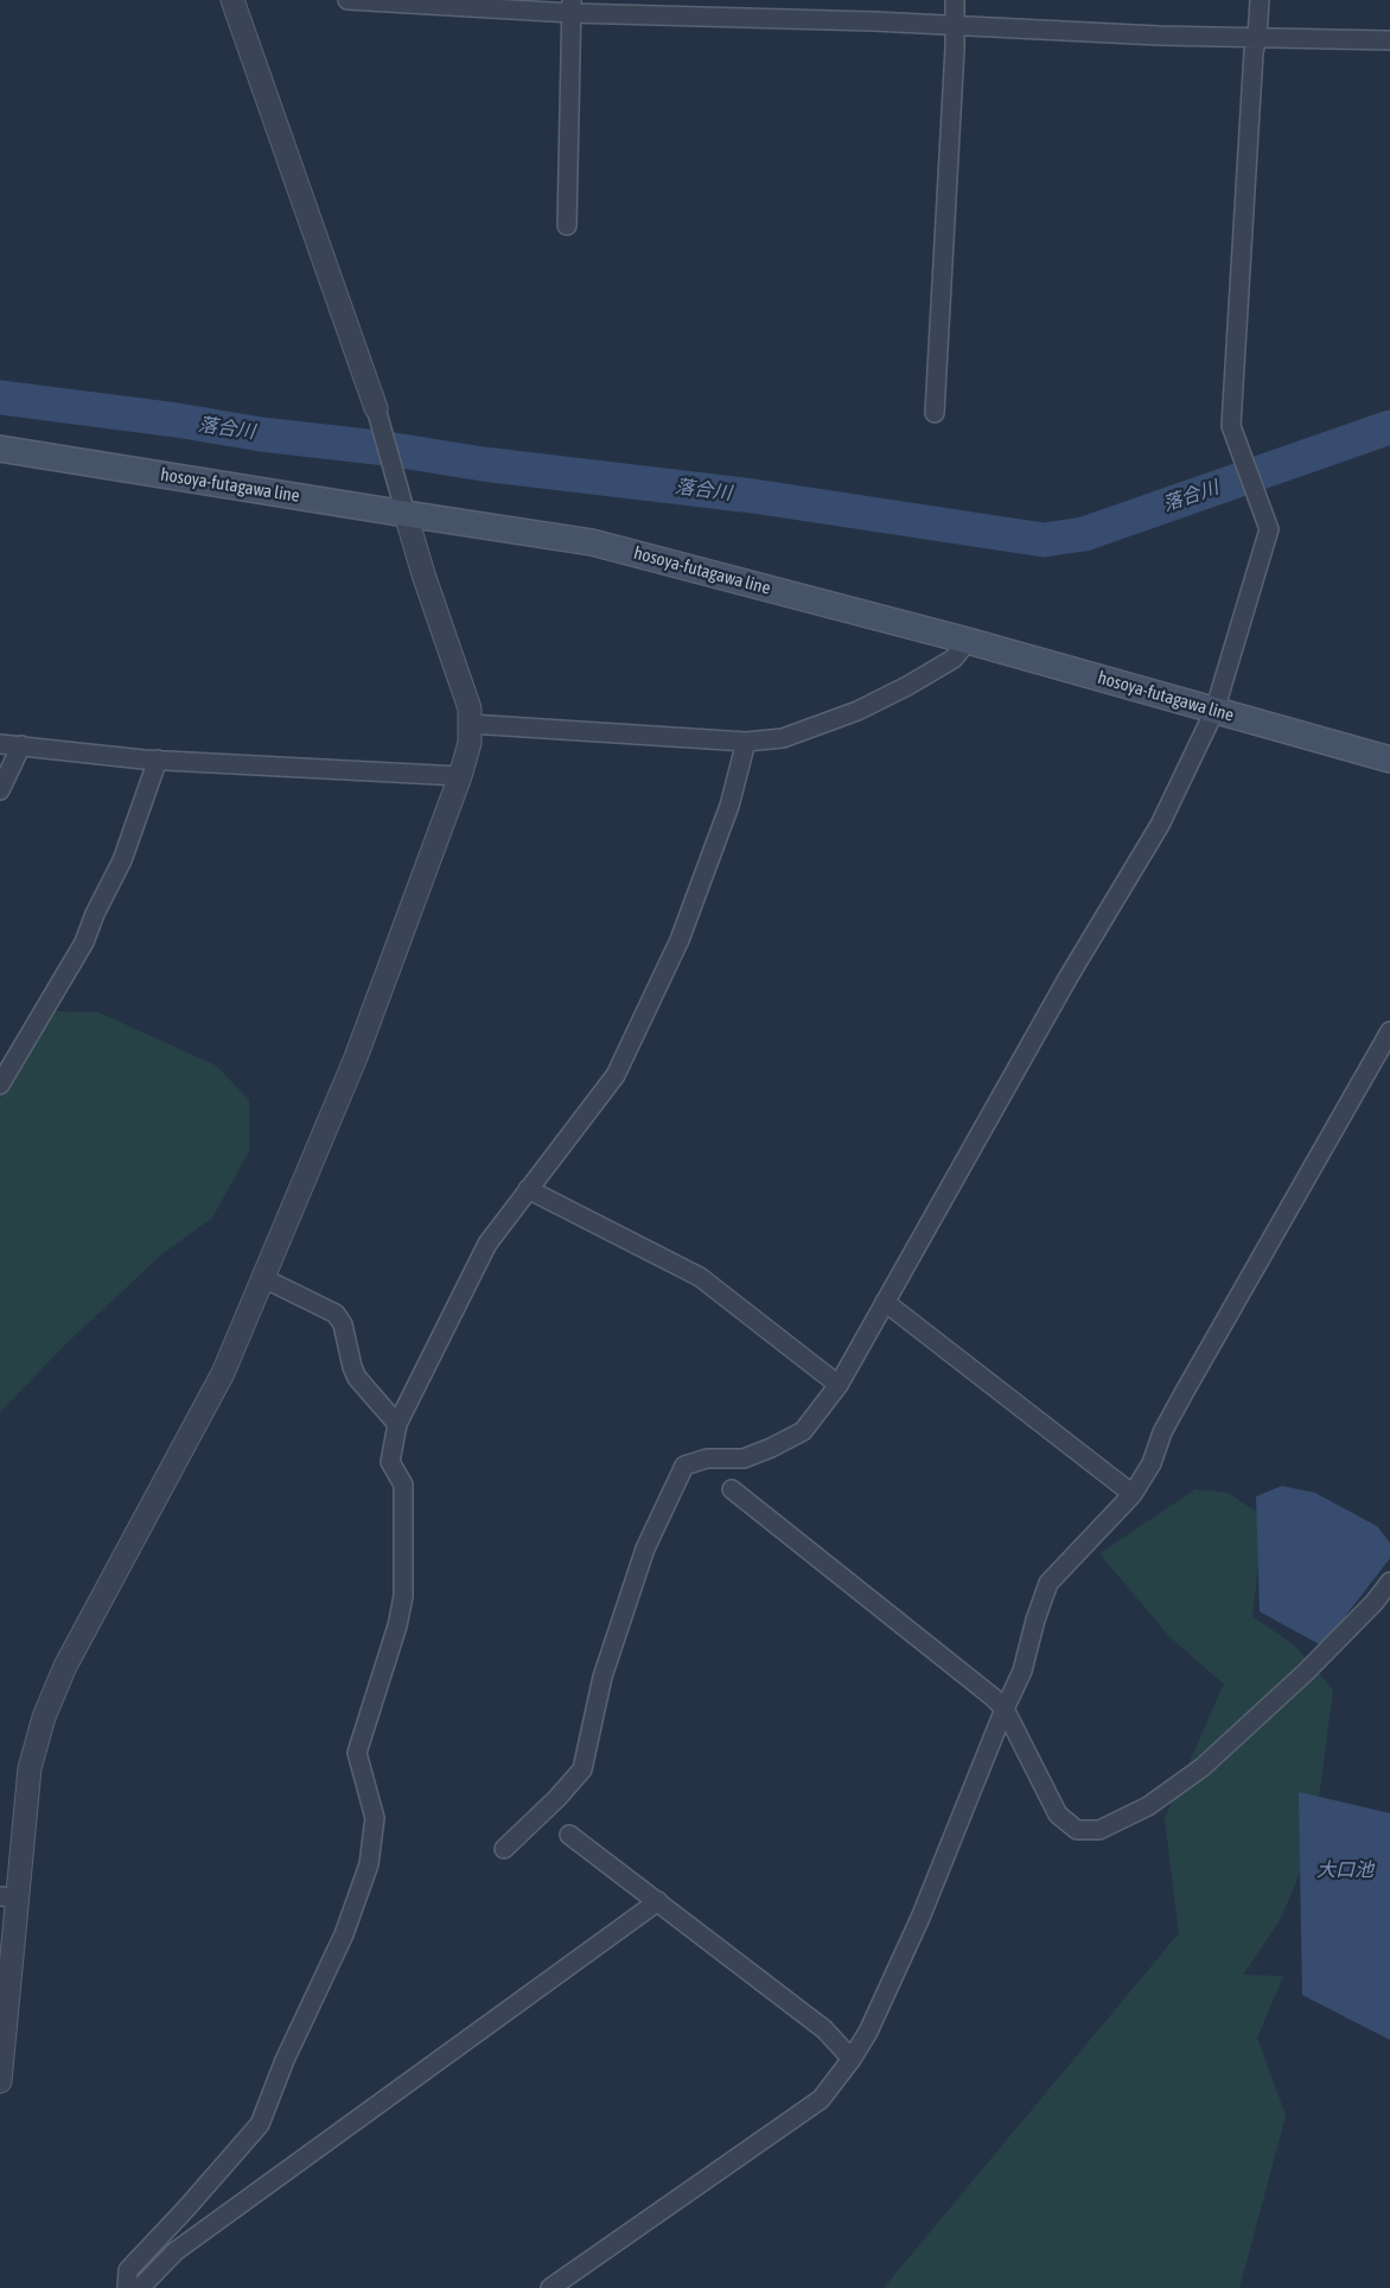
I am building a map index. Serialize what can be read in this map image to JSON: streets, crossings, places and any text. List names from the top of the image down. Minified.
{"streets":{"main road":["hosoya-futagawa line"]},"water":["落合川","大口池"]}
